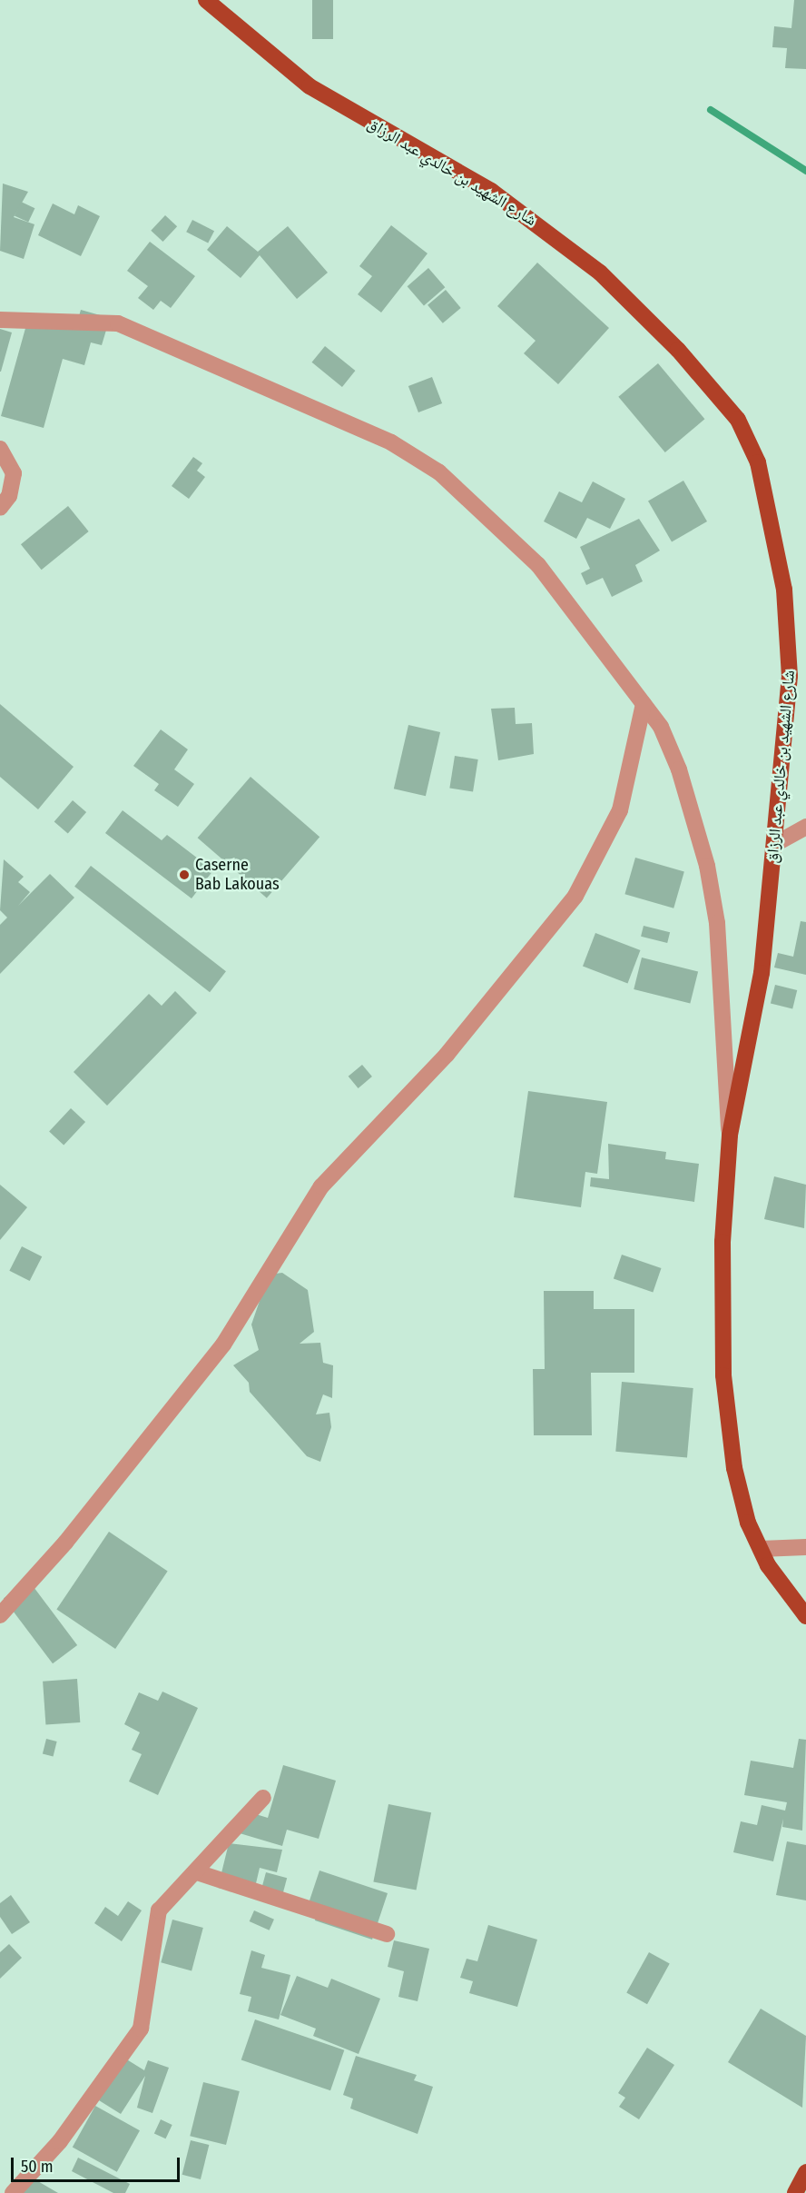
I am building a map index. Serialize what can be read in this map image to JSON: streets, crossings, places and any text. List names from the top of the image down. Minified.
{"streets":{"main road":["شارع الشهيد بن خالدي عبد الرزاق"]},"places":["Caserne Bab Lakouas"],"scale_bar":"50 m"}
